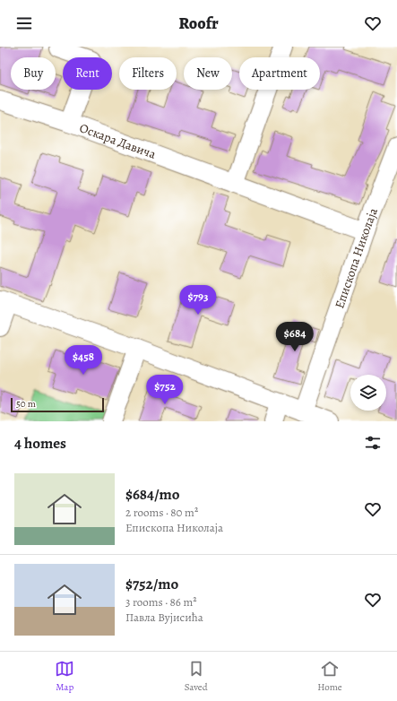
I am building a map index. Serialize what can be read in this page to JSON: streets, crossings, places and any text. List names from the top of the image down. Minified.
{"streets":{"street":["Оскара Давича","Епископа Николаја"]},"crossings":[["Оскара Давича","Епископа Николаја"]],"scale_bar":"50 m","page":{"header":"Roofr","chip":["Buy","Rent","Filters","New","Apartment"],"price":["$793","$684","$458","$752"],"scale":"50 m","heading":"4 homes","list":[{"name":"$684/mo","note":"2 rooms · 80 m² · Епископа Николаја"},{"name":"$752/mo","note":"3 rooms · 86 m² · Павла Вујисића"}],"tabs":["Map","Saved","Home"]}}
